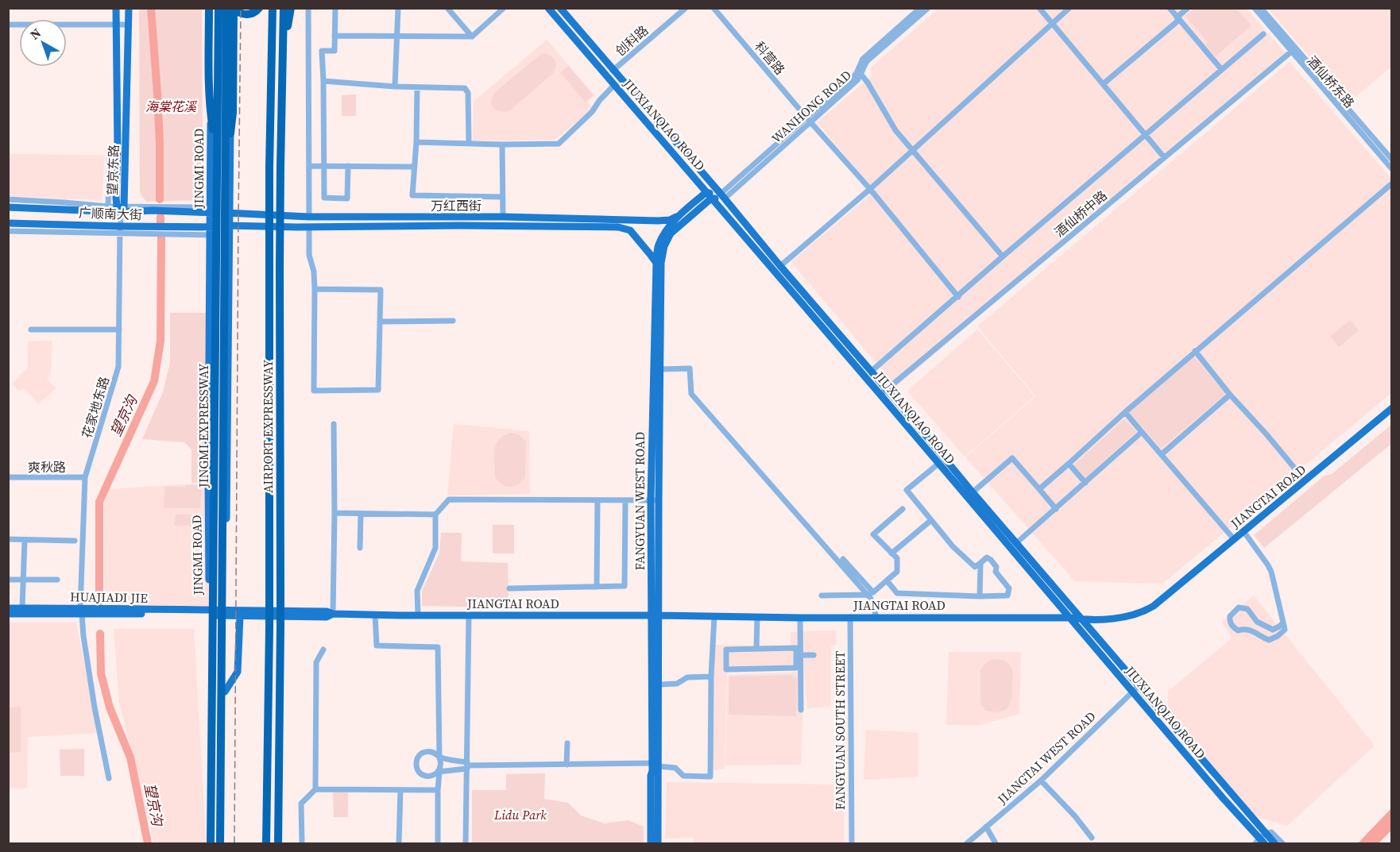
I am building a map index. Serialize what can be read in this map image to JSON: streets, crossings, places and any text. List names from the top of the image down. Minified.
{"streets":{"highway":["JINGMI EXPRESSWAY","AIRPORT EXPRESSWAY"],"main road":["JIUXIANQIAO ROAD","JINGMI ROAD","望京东路","万红西街","广顺南大街","JIANGTAI ROAD","FANGYUAN WEST ROAD","HUAJIADI JIE"],"street":["创科路","科营路","酒仙桥东路","WANHONG ROAD","酒仙桥中路","花家地东路","爽秋路","FANGYUAN SOUTH STREET","JIANGTAI WEST ROAD"]},"crossings":[["创科路","JIUXIANQIAO ROAD"],["科营路","WANHONG ROAD"],["酒仙桥东路","酒仙桥中路"],["WANHONG ROAD","JIUXIANQIAO ROAD"],["JIUXIANQIAO ROAD","酒仙桥中路"],["JIUXIANQIAO ROAD","JIANGTAI ROAD"],["JIUXIANQIAO ROAD","FANGYUAN WEST ROAD"],["JIUXIANQIAO ROAD","JIANGTAI WEST ROAD"],["JINGMI ROAD","广顺南大街"],["JINGMI ROAD","JINGMI EXPRESSWAY"],["JINGMI ROAD","HUAJIADI JIE"],["望京东路","广顺南大街"],["望京东路","花家地东路"],["万红西街","广顺南大街"],["万红西街","FANGYUAN WEST ROAD"],["广顺南大街","花家地东路"],["花家地东路","爽秋路"],["花家地东路","HUAJIADI JIE"],["JIANGTAI ROAD","FANGYUAN WEST ROAD"],["JIANGTAI ROAD","HUAJIADI JIE"],["JIANGTAI ROAD","FANGYUAN SOUTH STREET"]],"water":["望京沟"],"parks":["海棠花溪","Lidu Park"],"north":"top left"}
